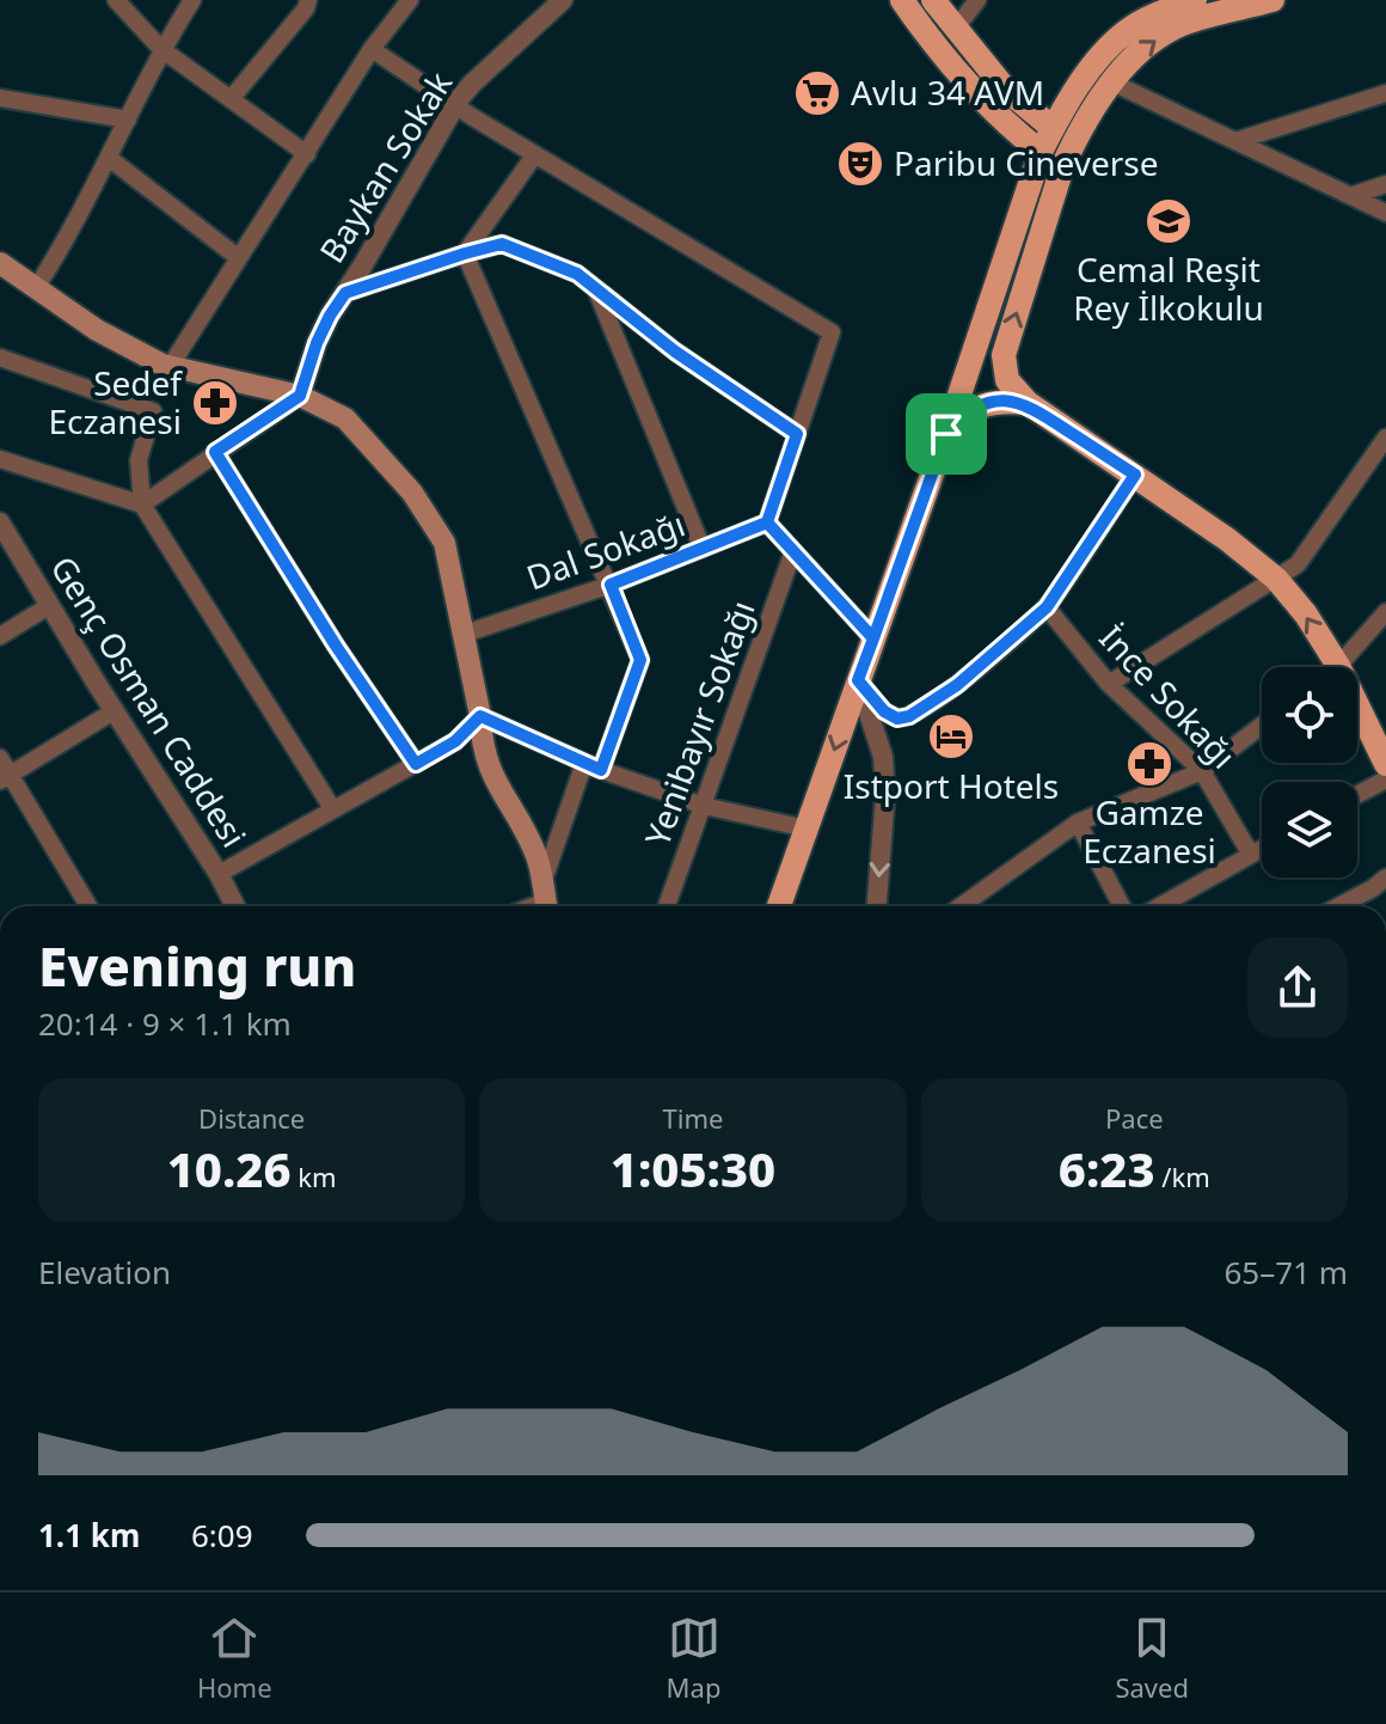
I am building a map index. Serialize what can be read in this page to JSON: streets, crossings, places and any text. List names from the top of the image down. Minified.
{"streets":{"street":["Baykan Sokak","Dal Sokağı","İnce Sokağı","Genç Osman Caddesi","Yenibayır Sokağı"]},"places":{"supermarket":["Avlu 34 AVM"],"theatre":["Paribu Cineverse"],"school or university":["Cemal Reşit Rey İlkokulu"],"pharmacy":["Sedef Eczanesi","Gamze Eczanesi"],"hotel":["Istport Hotels"]},"page":{"heading":["Evening run","20:14 · 9 × 1.1 km"],"stats":[["Distance","10.26 km"],["Time","1:05:30"],["Pace","6:23 /km"]],"chart":["Elevation","65–71 m"],"list":[{"name":"1.1 km","note":"6:09"}],"tabs":["Home","Map","Saved"]}}
